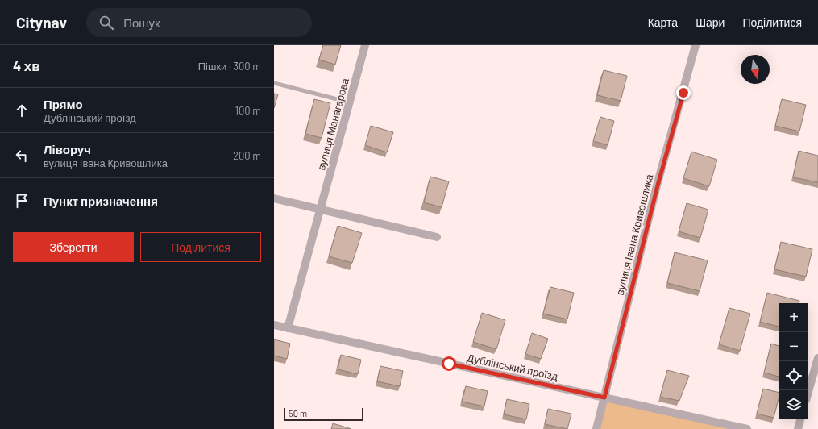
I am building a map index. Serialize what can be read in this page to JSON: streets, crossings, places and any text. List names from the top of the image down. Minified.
{"streets":{"street":["вулиця Манагарова","вулиця Івана Кривошлика","Дублінський проїзд"]},"crossings":[["вулиця Манагарова","Дублінський проїзд"],["вулиця Івана Кривошлика","Дублінський проїзд"]],"scale_bar":"50 m","north":"bottom","page":{"header":"Citynav","search":"Пошук","nav":["Карта","Шари","Поділитися"],"heading":["4 хв","Пішки · 300 m"],"list":[["Прямо","Дублінський проїзд","100 m"],["Ліворуч","вулиця Івана Кривошлика","200 m"],"Пункт призначення"],"buttons":["Зберегти","Поділитися"],"map_buttons":["+","−"],"scale":"50 m"}}
